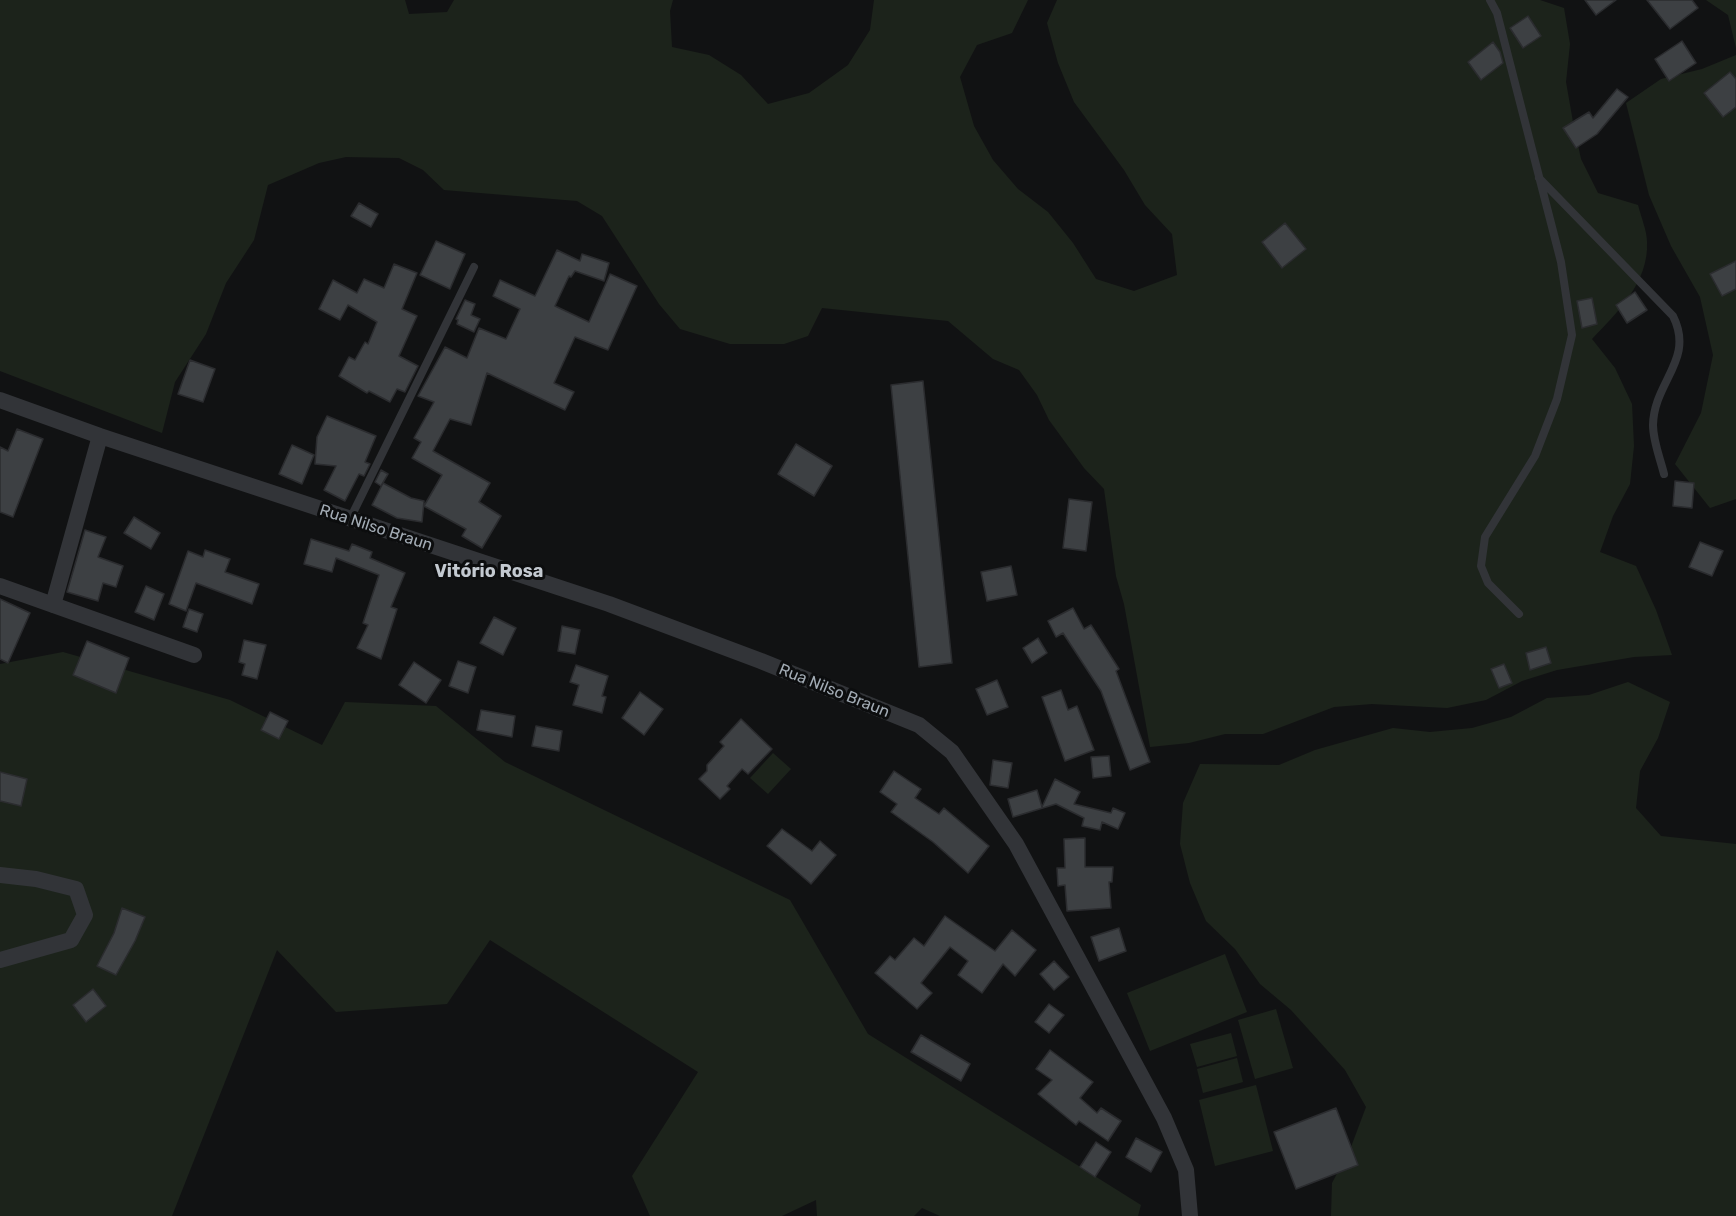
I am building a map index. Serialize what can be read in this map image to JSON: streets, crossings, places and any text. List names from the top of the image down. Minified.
{"streets":{"street":["Rua Nilso Braun"]},"districts":["Vitório Rosa"]}
